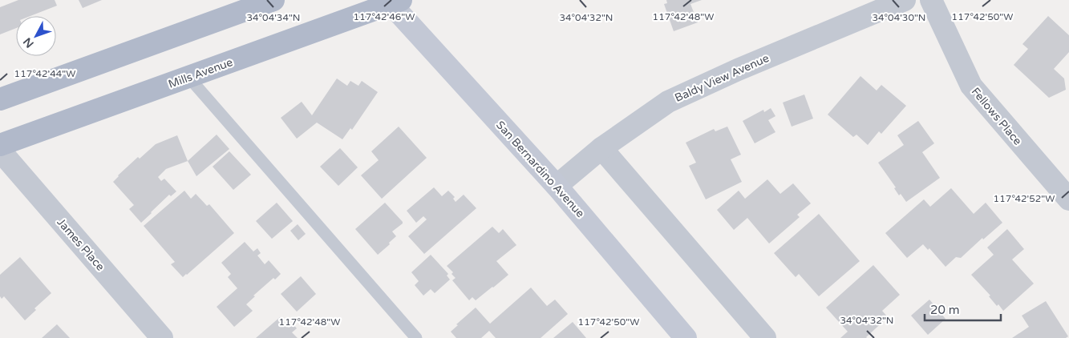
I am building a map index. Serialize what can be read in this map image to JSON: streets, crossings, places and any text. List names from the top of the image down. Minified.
{"streets":{"main road":["Mills Avenue","San Bernardino Avenue"],"street":["Baldy View Avenue","Fellows Place","James Place"]},"crossings":[["Mills Avenue","San Bernardino Avenue"],["Baldy View Avenue","San Bernardino Avenue"]],"scale_bar":"20 m","north":"bottom left","coordinates":["117°42'46\"W","117°42'48\"W","117°42'50\"W","34°04'34\"N","34°04'32\"N","34°04'30\"N","117°42'44\"W","117°42'52\"W"]}
